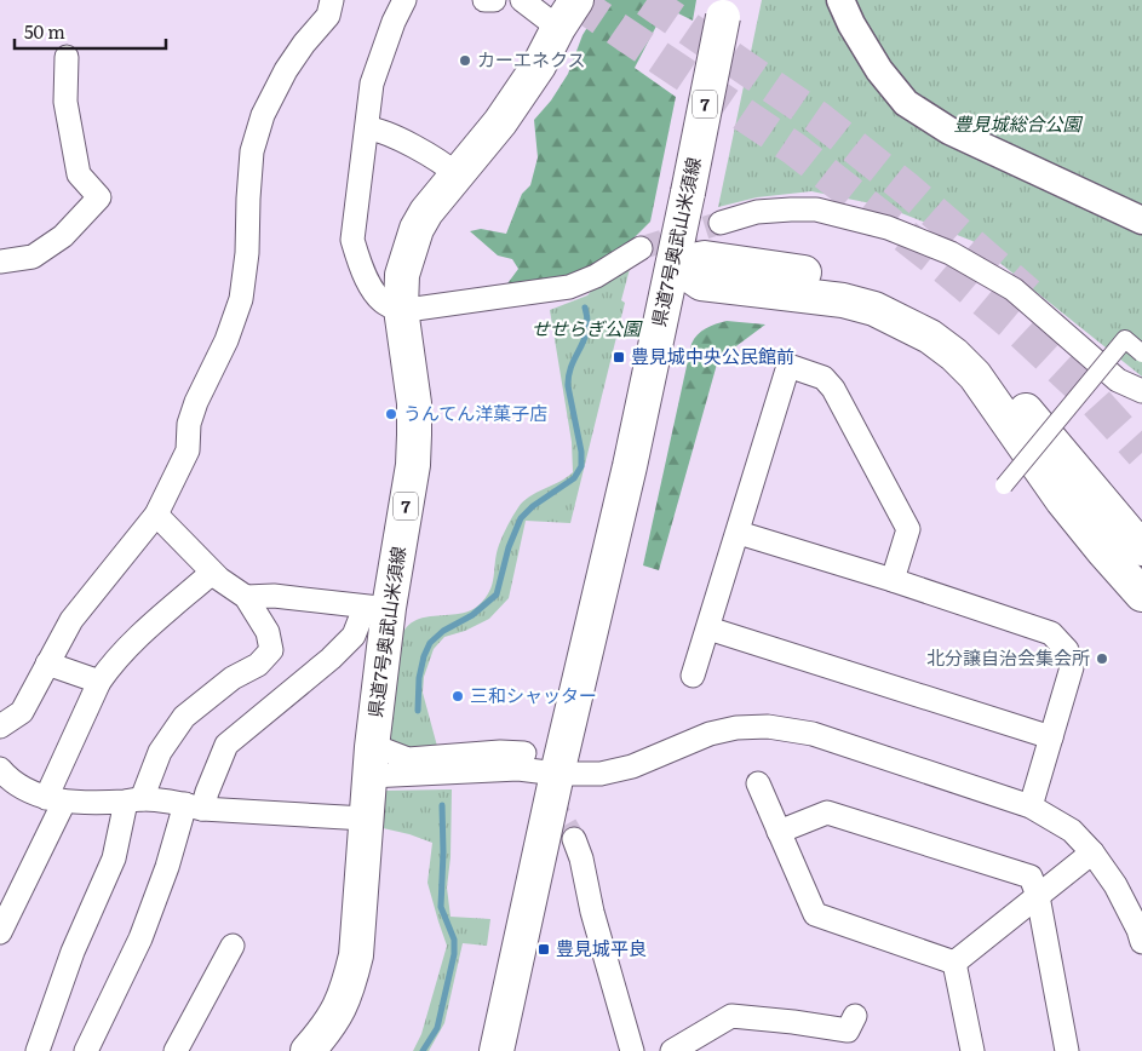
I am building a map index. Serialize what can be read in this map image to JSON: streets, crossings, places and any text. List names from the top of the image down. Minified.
{"streets":{"main road":["7","県道7号奥武山米須線"]},"parks":["豊見城総合公園","せせらぎ公園"],"places":{"other":["カーエネクス","うんてん洋菓子店","北分譲自治会集会所","三和シャッター"],"transit":["豊見城中央公民館前","豊見城平良"]},"scale_bar":"50 m"}
